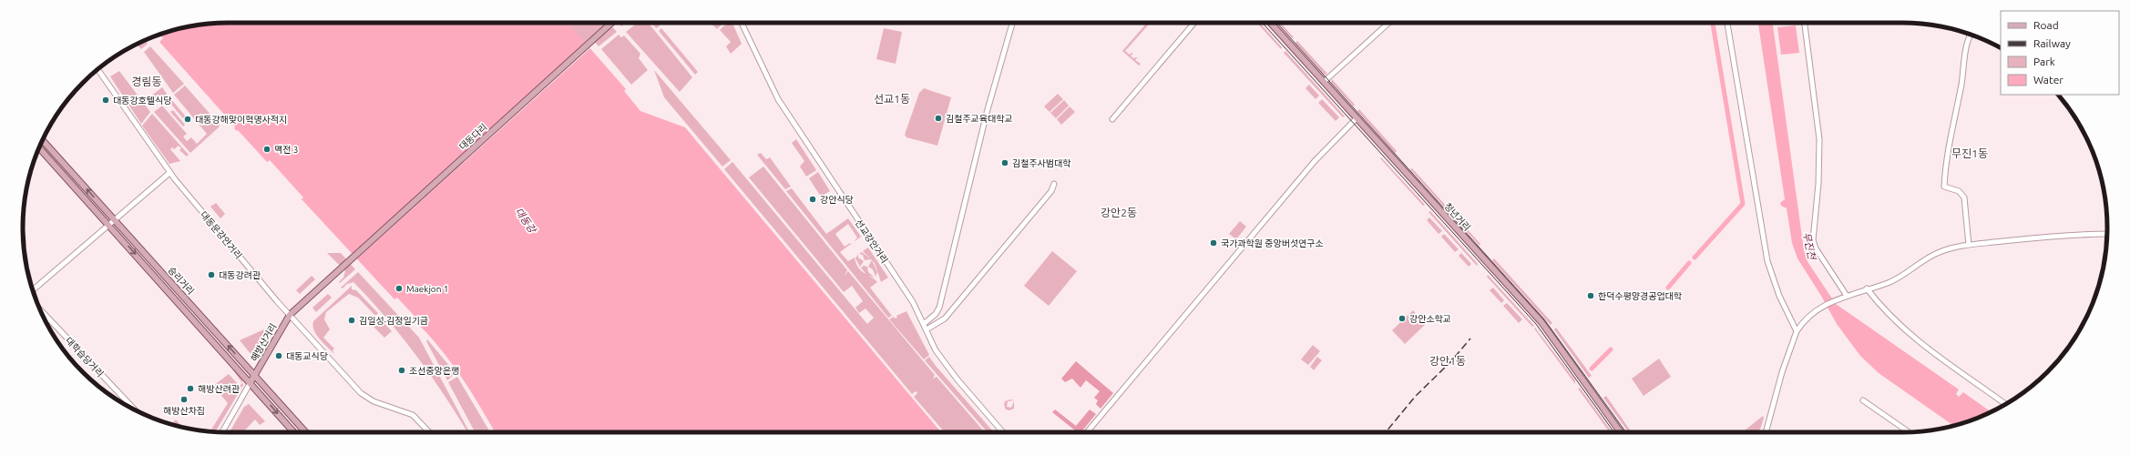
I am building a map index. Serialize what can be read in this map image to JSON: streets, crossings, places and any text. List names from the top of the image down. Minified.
{"streets":{"main road":["대동다리","청년거리","승리거리","해방산거리"],"street":["대동문강안거리","선교강안거리","대학습당거리"]},"crossings":[["대동다리","해방산거리"],["대동문강안거리","해방산거리"],["승리거리","해방산거리"]],"districts":["경림동","선교1동","무진1동","강안2동","강안1동"],"water":["대동강","무진천"],"places":["대동강호텔식당","김철주교육대학교","대동강해맞이혁명사적지","맥전 3","김철주사범대학","강안식당","국가과학원 중앙버섯연구소","대동강려관","Maekjon 1","한덕수평양경공업대학","강안소학교","김일성·김정일기금","대동교식당","조선중앙은행","해방산려관","해방산차집"],"legend":["Road","Railway","Park","Water"]}
